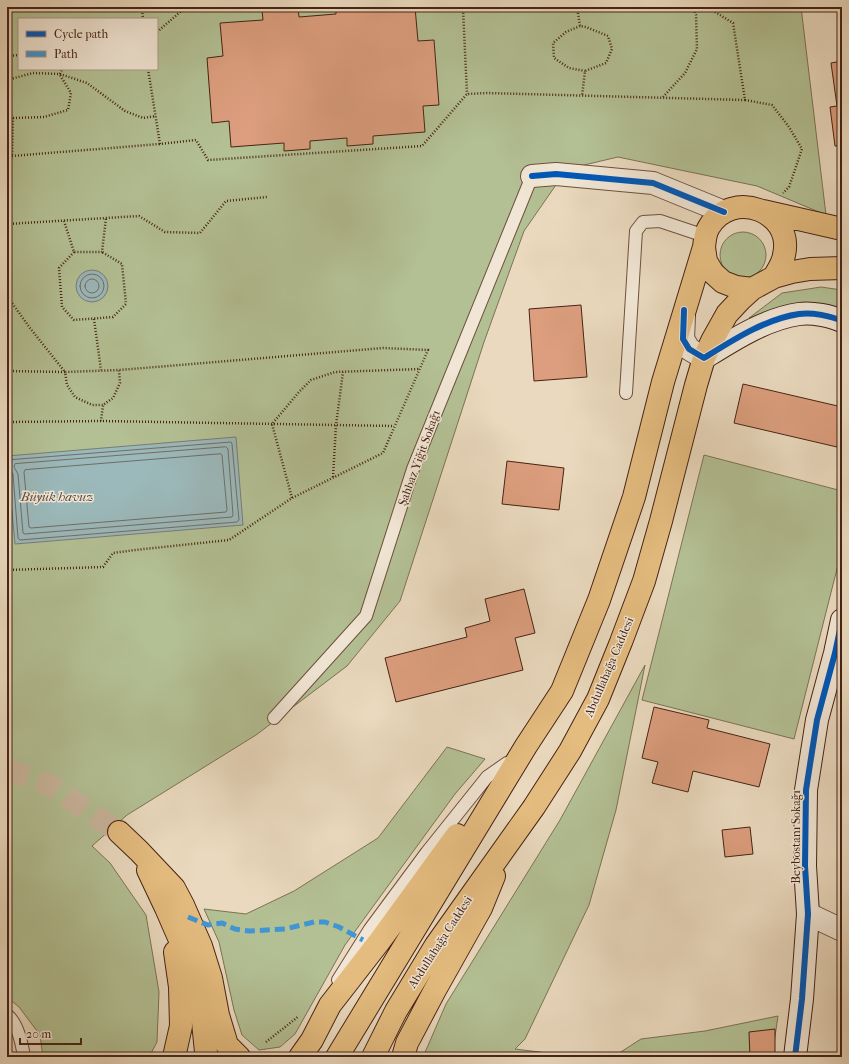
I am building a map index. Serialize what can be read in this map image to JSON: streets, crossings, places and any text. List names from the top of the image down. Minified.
{"streets":{"main road":["Abdullahağa Caddesi"],"street":["Beybostanı Sokağı"],"lane":["Şahbaz Yiğit Sokağı"]},"water":["Büyük havuz"],"legend":["Cycle path","Path"],"scale_bar":"20 m"}
